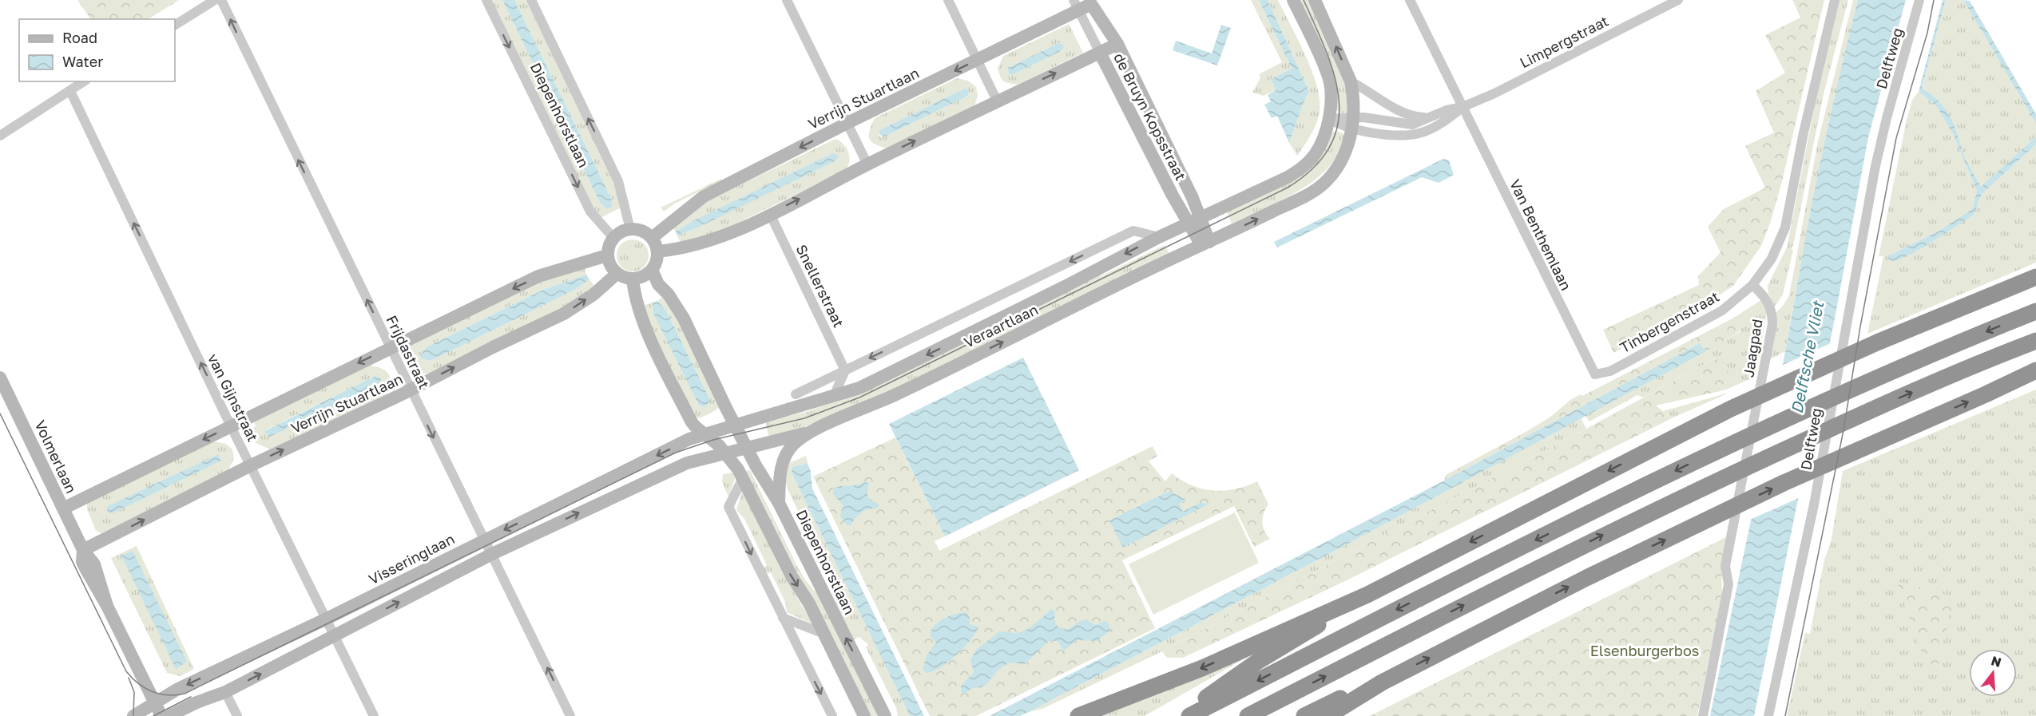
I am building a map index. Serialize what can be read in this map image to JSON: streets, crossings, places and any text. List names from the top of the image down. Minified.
{"streets":{"street":["Limpergstraat","Delftweg","Verrijn Stuartlaan","Diepenhorstlaan","de Bruyn Kopsstraat","Van Benthemlaan","Snellerstraat","Tinbergenstraat","Veraartlaan","Jaagpad","Frijdastraat","van Gijnstraat","Volmerlaan","Visseringlaan"]},"crossings":[["Limpergstraat","Van Benthemlaan"],["Limpergstraat","Veraartlaan"],["Verrijn Stuartlaan","Diepenhorstlaan"],["Verrijn Stuartlaan","de Bruyn Kopsstraat"],["Verrijn Stuartlaan","Frijdastraat"],["Verrijn Stuartlaan","van Gijnstraat"],["Verrijn Stuartlaan","Volmerlaan"],["Diepenhorstlaan","Veraartlaan"],["de Bruyn Kopsstraat","Veraartlaan"],["Van Benthemlaan","Tinbergenstraat"],["Snellerstraat","Veraartlaan"],["Tinbergenstraat","Jaagpad"],["Veraartlaan","Visseringlaan"],["Frijdastraat","Visseringlaan"],["van Gijnstraat","Visseringlaan"],["Volmerlaan","Visseringlaan"]],"one_way":["van Gijnstraat"],"water":["Delftsche Vliet"],"parks":["Elsenburgerbos"],"legend":["Road","Water"],"north":"top"}
